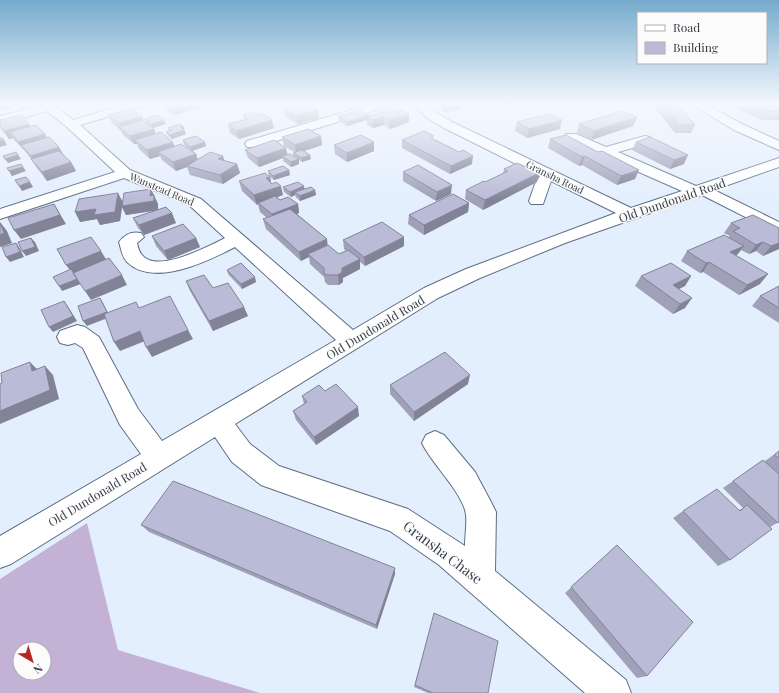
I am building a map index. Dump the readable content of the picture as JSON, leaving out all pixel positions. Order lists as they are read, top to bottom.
{
  "streets": {
    "street": [
      "Gransha Road",
      "Wanstead Road",
      "Old Dundonald Road",
      "Gransha Chase"
    ]
  },
  "crossings": [
    ["Gransha Road", "Old Dundonald Road"],
    ["Wanstead Road", "Old Dundonald Road"],
    ["Old Dundonald Road", "Gransha Chase"]
  ],
  "legend": ["Road", "Building"],
  "north": "bottom right"
}
